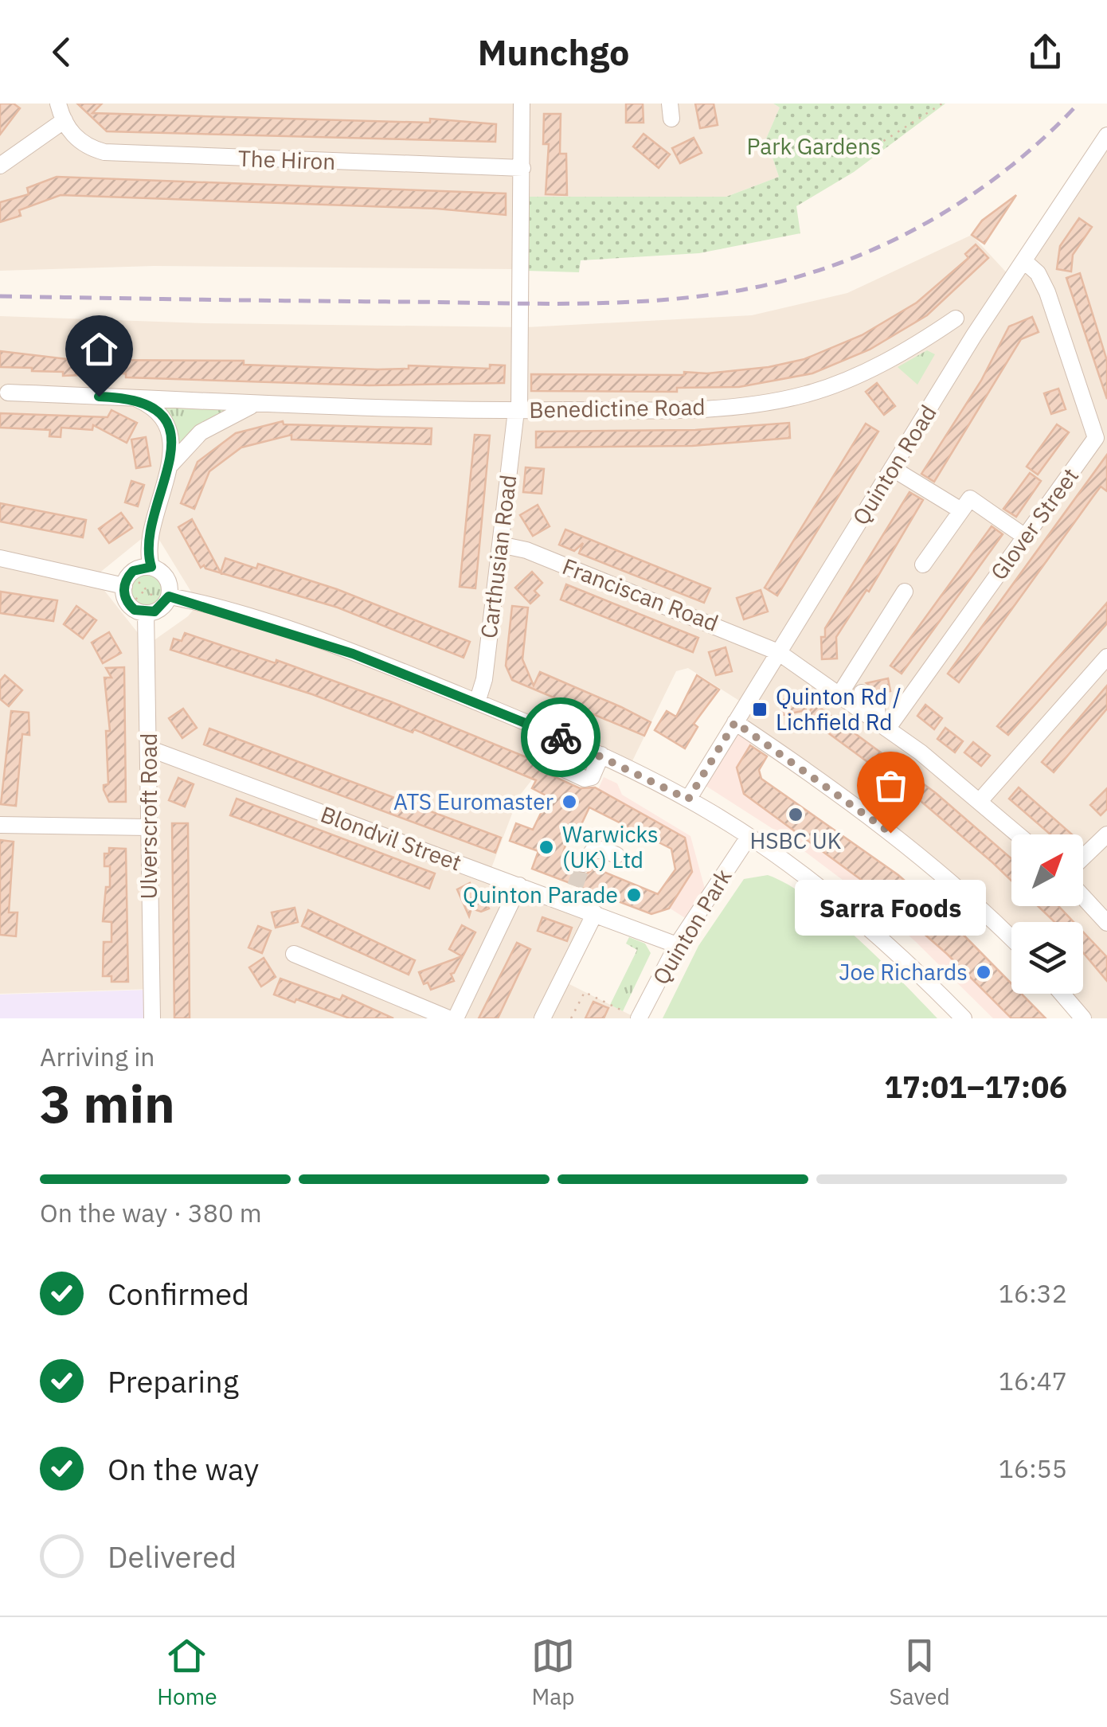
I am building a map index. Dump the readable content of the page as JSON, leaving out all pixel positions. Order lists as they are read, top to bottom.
{
  "streets": {
    "street": [
      "The Hiron",
      "Benedictine Road",
      "Quinton Road",
      "Glover Street",
      "Carthusian Road",
      "Franciscan Road",
      "Ulverscroft Road",
      "Blondvil Street",
      "Quinton Park"
    ]
  },
  "crossings": [
    ["Benedictine Road", "Carthusian Road"],
    ["Quinton Road", "Glover Street"],
    ["Quinton Road", "Franciscan Road"],
    ["Glover Street", "Franciscan Road"],
    ["Carthusian Road", "Franciscan Road"],
    ["Ulverscroft Road", "Blondvil Street"],
    ["Blondvil Street", "Quinton Park"]
  ],
  "parks": ["Park Gardens"],
  "places": {
    "transit": ["Quinton Rd / Lichfield Rd"],
    "other": [
      "ATS Euromaster",
      "HSBC UK",
      "Sarra Foods",
      "Warwicks (UK) Ltd",
      "Quinton Parade",
      "Joe Richards"
    ]
  },
  "north": "top right",
  "page": {
    "header": "Munchgo",
    "bubble": "Sarra Foods",
    "heading": ["3 min", "Arriving in", "17:01–17:06"],
    "bar": "On the way · 380 m",
    "list": [
      ["Confirmed", "16:32"],
      ["Preparing", "16:47"],
      ["On the way", "16:55"],
      "Delivered"
    ],
    "tabs": ["Home", "Map", "Saved"]
  }
}
